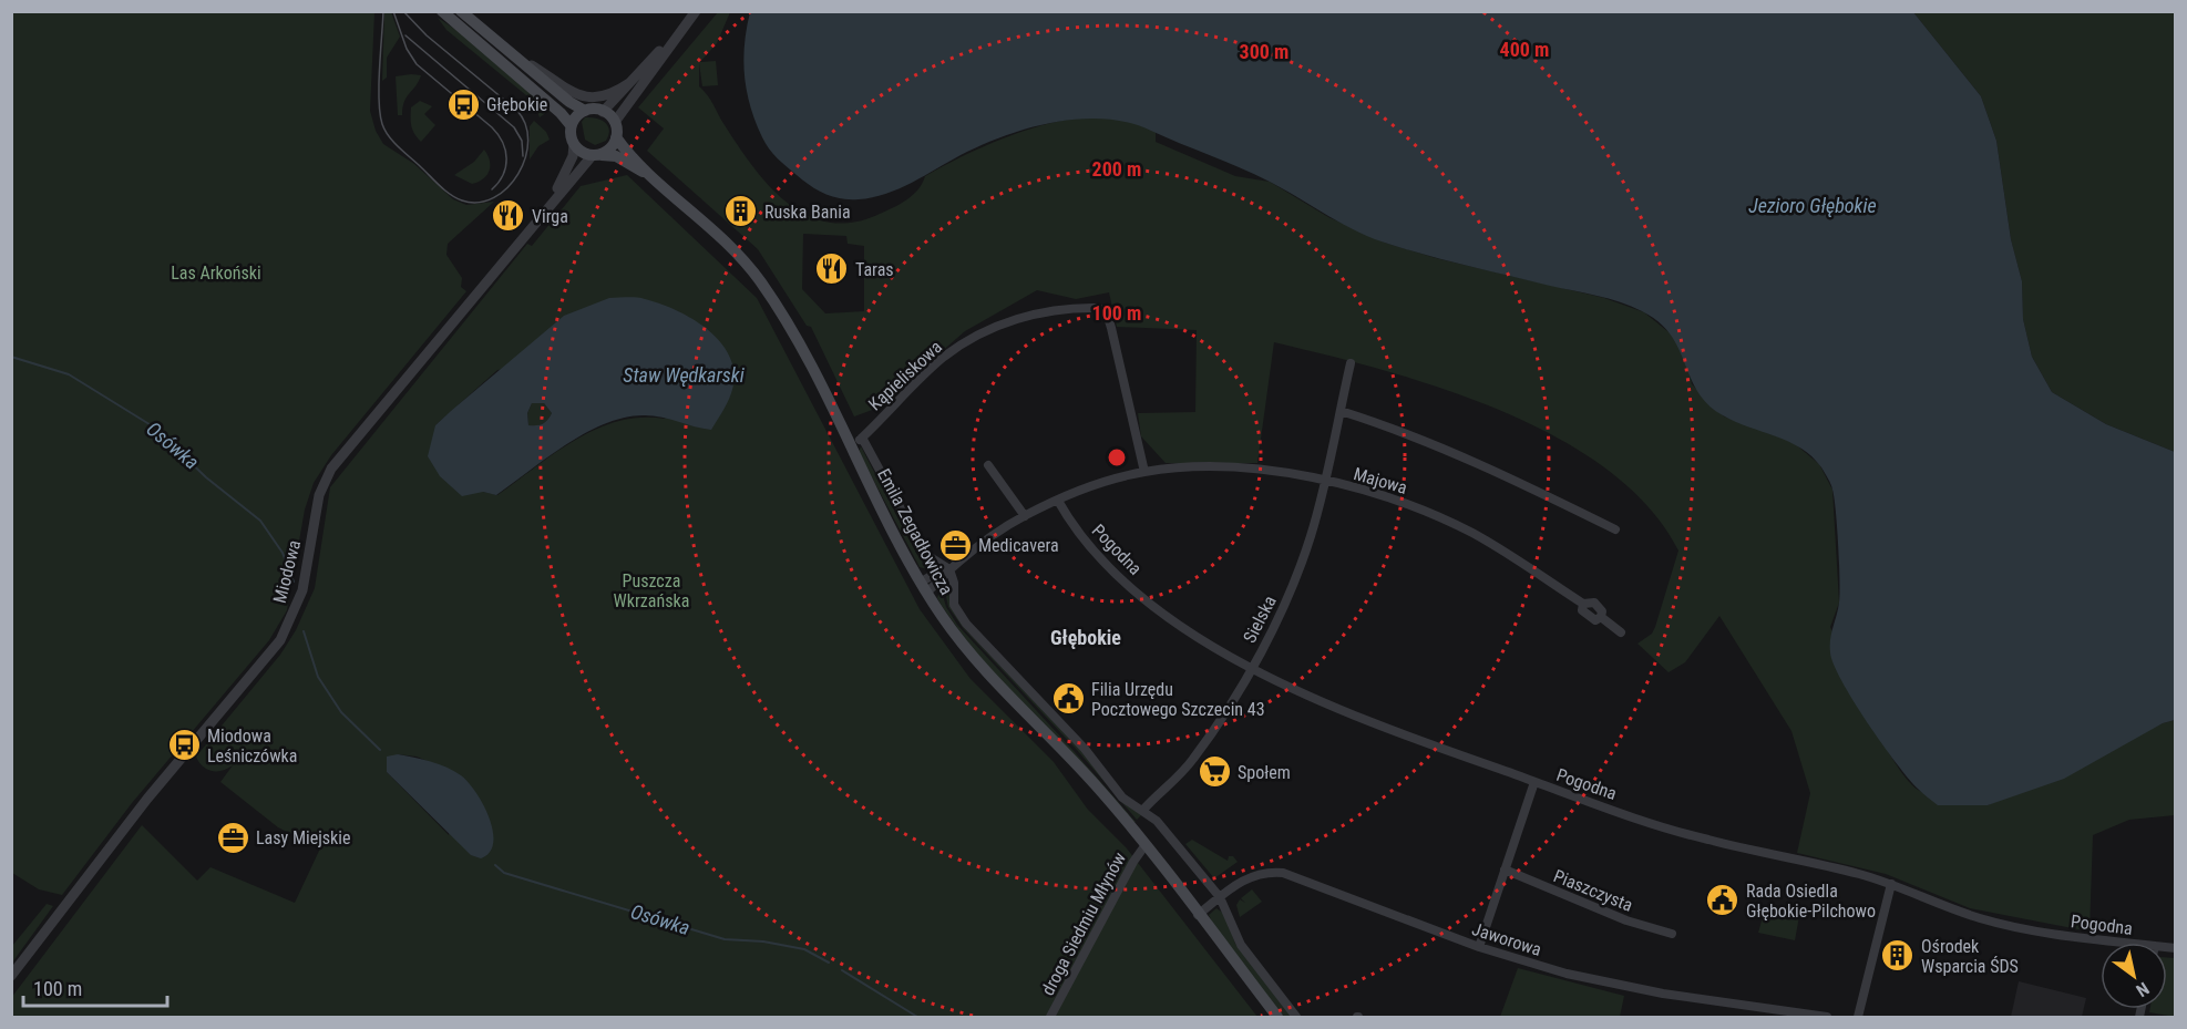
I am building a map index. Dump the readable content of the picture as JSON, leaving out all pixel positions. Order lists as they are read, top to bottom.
{
  "streets": {
    "main road": ["Emila Zegadłowicza"],
    "street": [
      "Kąpieliskowa",
      "Majowa",
      "Pogodna",
      "Miodowa",
      "Sielska",
      "Piaszczysta",
      "droga Siedmiu Młynów",
      "Jaworowa"
    ]
  },
  "crossings": [
    ["Kąpieliskowa", "Majowa"],
    ["Kąpieliskowa", "Emila Zegadłowicza"],
    ["Majowa", "Emila Zegadłowicza"],
    ["Majowa", "Pogodna"],
    ["Majowa", "Sielska"],
    ["Emila Zegadłowicza", "Miodowa"],
    ["Emila Zegadłowicza", "droga Siedmiu Młynów"],
    ["Emila Zegadłowicza", "Jaworowa"],
    ["Pogodna", "Sielska"]
  ],
  "districts": ["Głębokie"],
  "water": ["Jezioro Głębokie", "Staw Wędkarski", "Osówka"],
  "parks": ["Las Arkoński", "Puszcza Wkrzańska"],
  "places": {
    "bus stop": ["Głębokie", "Miodowa Leśniczówka"],
    "building": ["Ruska Bania", "Ośrodek Wsparcia ŚDS"],
    "restaurant": ["Virga", "Taras"],
    "office": ["Medicavera", "Lasy Miejskie"],
    "public building": ["Filia Urzędu Pocztowego Szczecin 43", "Rada Osiedla Głębokie-Pilchowo"],
    "supermarket": ["Społem"]
  },
  "scale_bar": "100 m",
  "north": "bottom right",
  "rings": [
    "400 m",
    "300 m",
    "200 m",
    "100 m"
  ]
}
